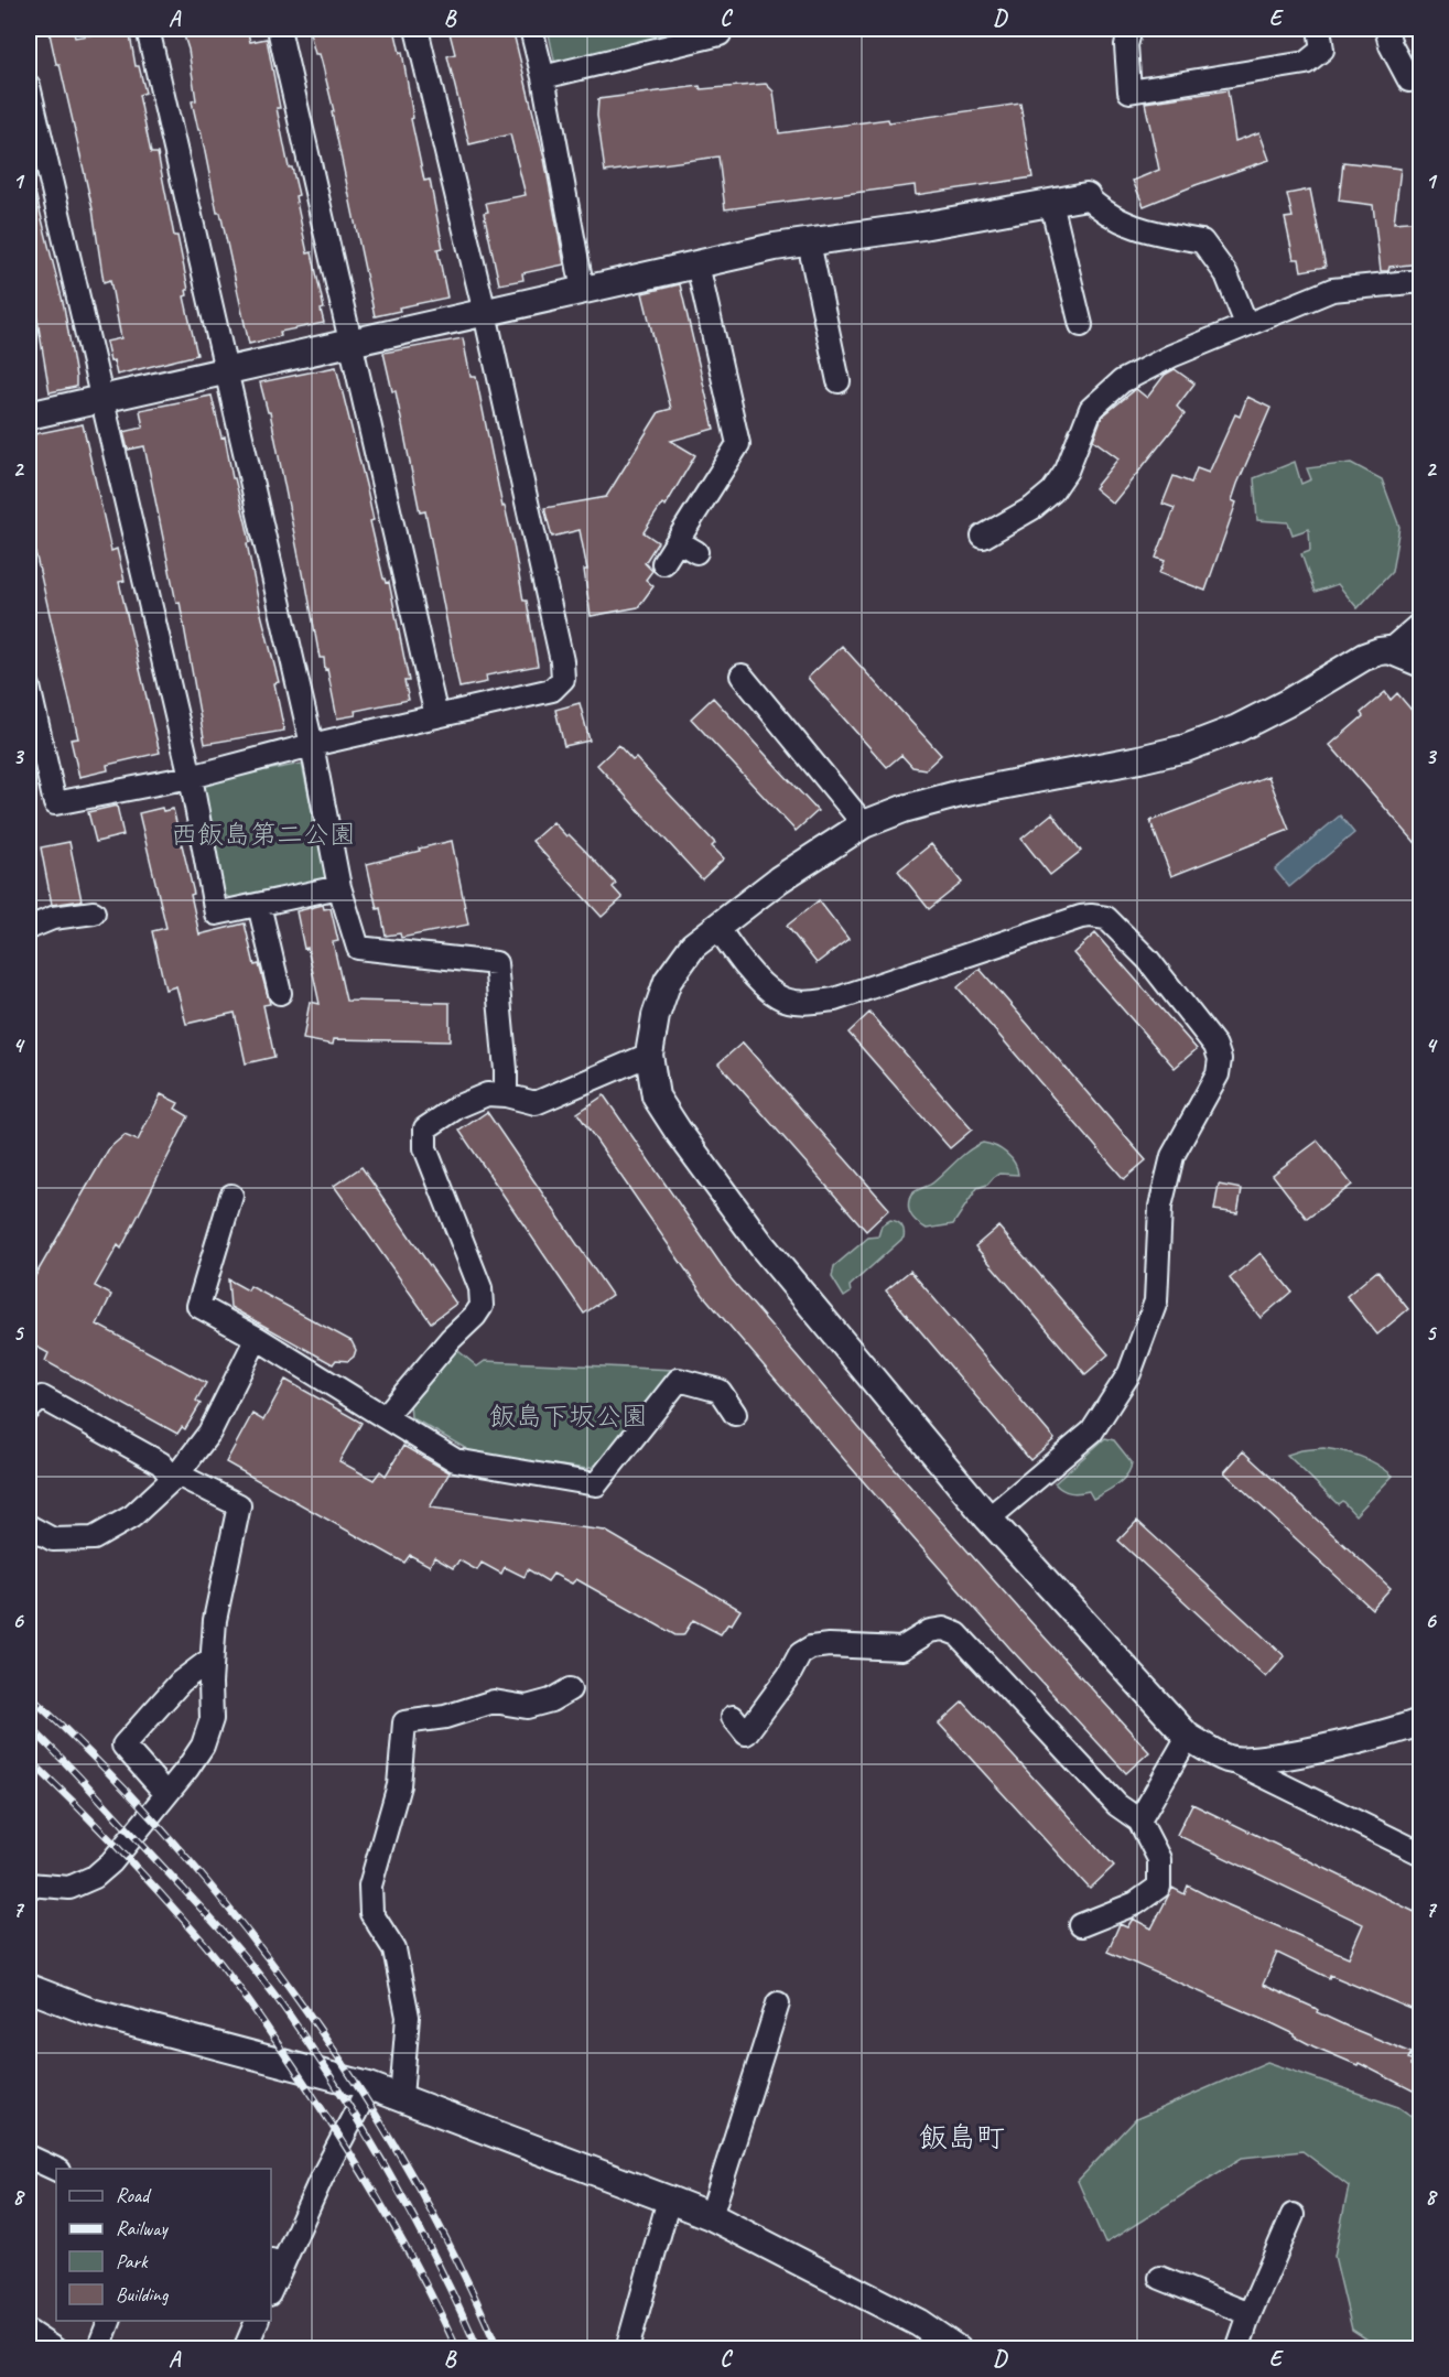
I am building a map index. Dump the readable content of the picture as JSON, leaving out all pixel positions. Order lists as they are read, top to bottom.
{
  "districts": ["飯島町"],
  "parks": ["西飯島第二公園", "飯島下坂公園"],
  "legend": [
    "Road",
    "Railway",
    "Park",
    "Building"
  ],
  "grid": {
    "columns": [
      "A",
      "B",
      "C",
      "D",
      "E"
    ],
    "rows": [
      "1",
      "2",
      "3",
      "4",
      "5",
      "6",
      "7",
      "8"
    ]
  }
}
